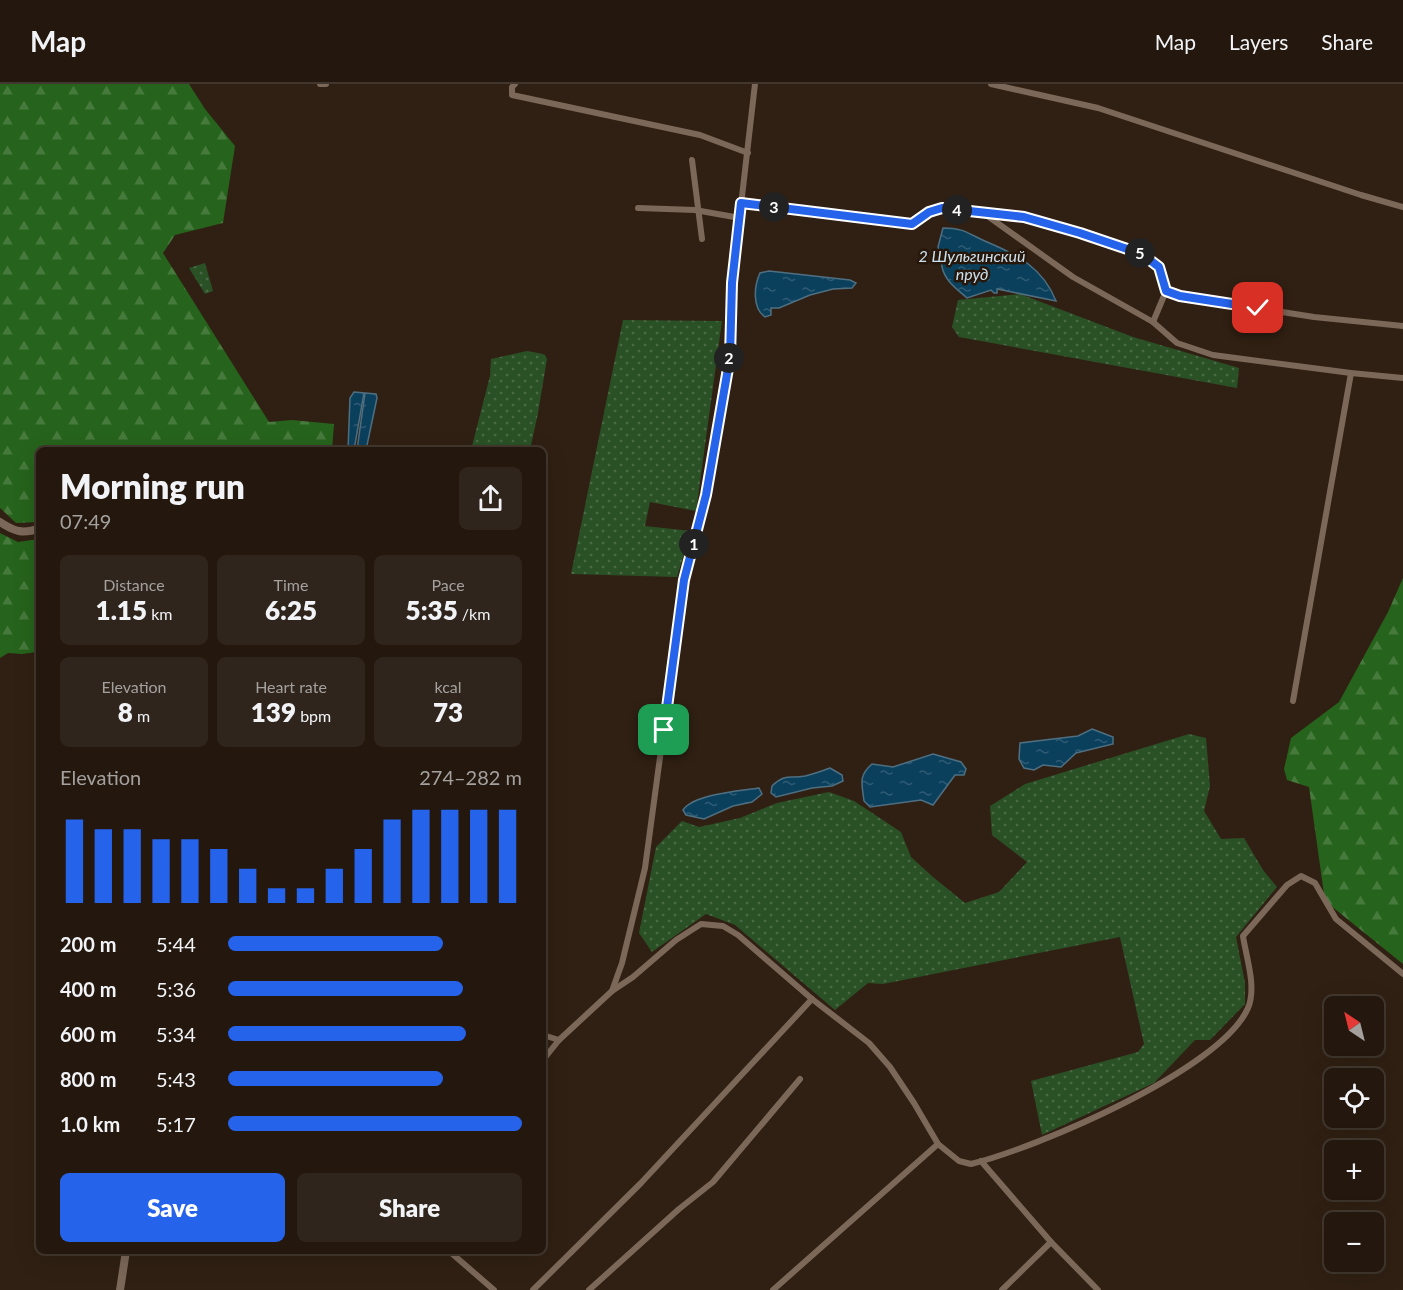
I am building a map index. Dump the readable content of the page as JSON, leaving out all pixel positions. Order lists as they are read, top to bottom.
{
  "water": ["2 Шульгинский пруд"],
  "north": "top left",
  "page": {
    "header": "Map",
    "nav": ["Map", "Layers", "Share"],
    "pins": [
      "3",
      "4",
      "5",
      "2",
      "1"
    ],
    "heading": ["Morning run", "07:49"],
    "stats": [
      ["Distance", "1.15 km"],
      ["Time", "6:25"],
      ["Pace", "5:35 /km"],
      ["Elevation", "8 m"],
      ["Heart rate", "139 bpm"],
      ["kcal", "73"]
    ],
    "chart": ["Elevation", "274–282 m"],
    "list": [
      {
        "name": "200 m",
        "note": "5:44"
      },
      {
        "name": "400 m",
        "note": "5:36"
      },
      {
        "name": "600 m",
        "note": "5:34"
      },
      {
        "name": "800 m",
        "note": "5:43"
      },
      {
        "name": "1.0 km",
        "note": "5:17"
      }
    ],
    "map_buttons": ["+", "−"],
    "buttons": ["Save", "Share"]
  }
}
